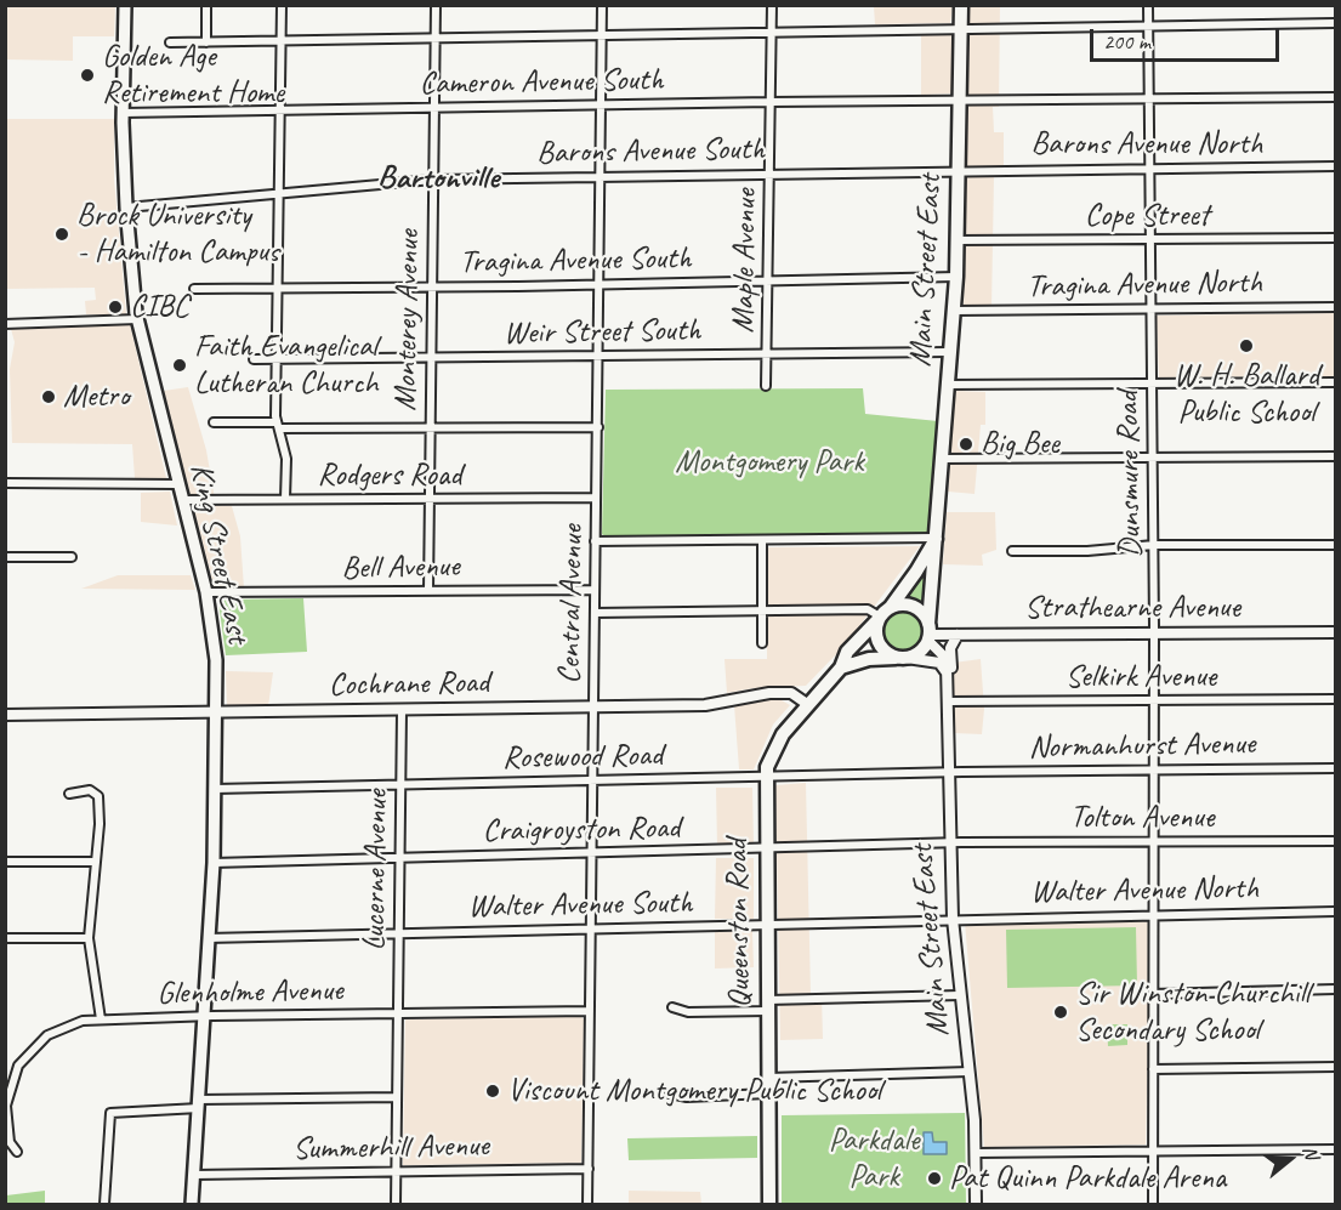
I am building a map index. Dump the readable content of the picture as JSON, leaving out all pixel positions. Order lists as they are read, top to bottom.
{
  "streets": {
    "main road": ["Main Street East", "King Street East", "Queenston Road"],
    "street": [
      "Cameron Avenue South",
      "Barons Avenue North",
      "Barons Avenue South",
      "Cope Street",
      "Tragina Avenue South",
      "Maple Avenue",
      "Tragina Avenue North",
      "Monterey Avenue",
      "Weir Street South",
      "Dunsmure Road",
      "Rodgers Road",
      "Bell Avenue",
      "Central Avenue",
      "Strathearne Avenue",
      "Selkirk Avenue",
      "Cochrane Road",
      "Normanhurst Avenue",
      "Rosewood Road",
      "Tolton Avenue",
      "Craigroyston Road",
      "Lucerne Avenue",
      "Walter Avenue North",
      "Walter Avenue South",
      "Glenholme Avenue",
      "Summerhill Avenue"
    ]
  },
  "crossings": [
    ["Cameron Avenue South", "Maple Avenue"],
    ["Cameron Avenue South", "Main Street East"],
    ["Cameron Avenue South", "Monterey Avenue"],
    ["Cameron Avenue South", "Dunsmure Road"],
    ["Cameron Avenue South", "King Street East"],
    ["Cameron Avenue South", "Central Avenue"],
    ["Barons Avenue North", "Barons Avenue South"],
    ["Barons Avenue North", "Main Street East"],
    ["Barons Avenue North", "Dunsmure Road"],
    ["Barons Avenue South", "Maple Avenue"],
    ["Barons Avenue South", "Main Street East"],
    ["Barons Avenue South", "Monterey Avenue"],
    ["Barons Avenue South", "King Street East"],
    ["Barons Avenue South", "Central Avenue"],
    ["Cope Street", "Main Street East"],
    ["Cope Street", "Dunsmure Road"],
    ["Tragina Avenue South", "Maple Avenue"],
    ["Tragina Avenue South", "Main Street East"],
    ["Tragina Avenue South", "Monterey Avenue"],
    ["Tragina Avenue South", "Central Avenue"],
    ["Maple Avenue", "Weir Street South"],
    ["Main Street East", "Tragina Avenue North"],
    ["Main Street East", "Weir Street South"],
    ["Main Street East", "Strathearne Avenue"],
    ["Main Street East", "Selkirk Avenue"],
    ["Main Street East", "Normanhurst Avenue"],
    ["Main Street East", "Rosewood Road"],
    ["Main Street East", "Tolton Avenue"],
    ["Main Street East", "Craigroyston Road"],
    ["Main Street East", "Walter Avenue North"],
    ["Main Street East", "Walter Avenue South"],
    ["Main Street East", "Queenston Road"],
    ["Tragina Avenue North", "Dunsmure Road"],
    ["Monterey Avenue", "Weir Street South"],
    ["Monterey Avenue", "Rodgers Road"],
    ["Monterey Avenue", "Bell Avenue"],
    ["Weir Street South", "Central Avenue"],
    ["Dunsmure Road", "Strathearne Avenue"],
    ["Dunsmure Road", "Selkirk Avenue"],
    ["Dunsmure Road", "Normanhurst Avenue"],
    ["Dunsmure Road", "Tolton Avenue"],
    ["Dunsmure Road", "Walter Avenue North"],
    ["Rodgers Road", "King Street East"],
    ["Rodgers Road", "Central Avenue"],
    ["King Street East", "Bell Avenue"],
    ["King Street East", "Cochrane Road"],
    ["King Street East", "Rosewood Road"],
    ["King Street East", "Craigroyston Road"],
    ["King Street East", "Walter Avenue South"],
    ["King Street East", "Glenholme Avenue"],
    ["King Street East", "Summerhill Avenue"],
    ["Bell Avenue", "Central Avenue"],
    ["Central Avenue", "Cochrane Road"],
    ["Central Avenue", "Rosewood Road"],
    ["Central Avenue", "Craigroyston Road"],
    ["Central Avenue", "Walter Avenue South"],
    ["Central Avenue", "Glenholme Avenue"],
    ["Central Avenue", "Summerhill Avenue"],
    ["Strathearne Avenue", "Queenston Road"],
    ["Cochrane Road", "Lucerne Avenue"],
    ["Cochrane Road", "Queenston Road"],
    ["Normanhurst Avenue", "Rosewood Road"],
    ["Rosewood Road", "Lucerne Avenue"],
    ["Rosewood Road", "Queenston Road"],
    ["Tolton Avenue", "Craigroyston Road"],
    ["Craigroyston Road", "Lucerne Avenue"],
    ["Craigroyston Road", "Queenston Road"],
    ["Lucerne Avenue", "Walter Avenue South"],
    ["Lucerne Avenue", "Glenholme Avenue"],
    ["Lucerne Avenue", "Summerhill Avenue"],
    ["Walter Avenue North", "Walter Avenue South"],
    ["Walter Avenue South", "Queenston Road"]
  ],
  "districts": ["Bartonville"],
  "parks": ["Montgomery Park", "Parkdale Park"],
  "places": [
    "Golden Age Retirement Home",
    "Brock University - Hamilton Campus",
    "CIBC",
    "W. H. Ballard Public School",
    "Faith Evangelical Lutheran Church",
    "Metro",
    "Big Bee",
    "Sir Winston Churchill Secondary School",
    "Viscount Montgomery Public School",
    "Pat Quinn Parkdale Arena"
  ],
  "scale_bar": "200 m",
  "north": "right"
}
